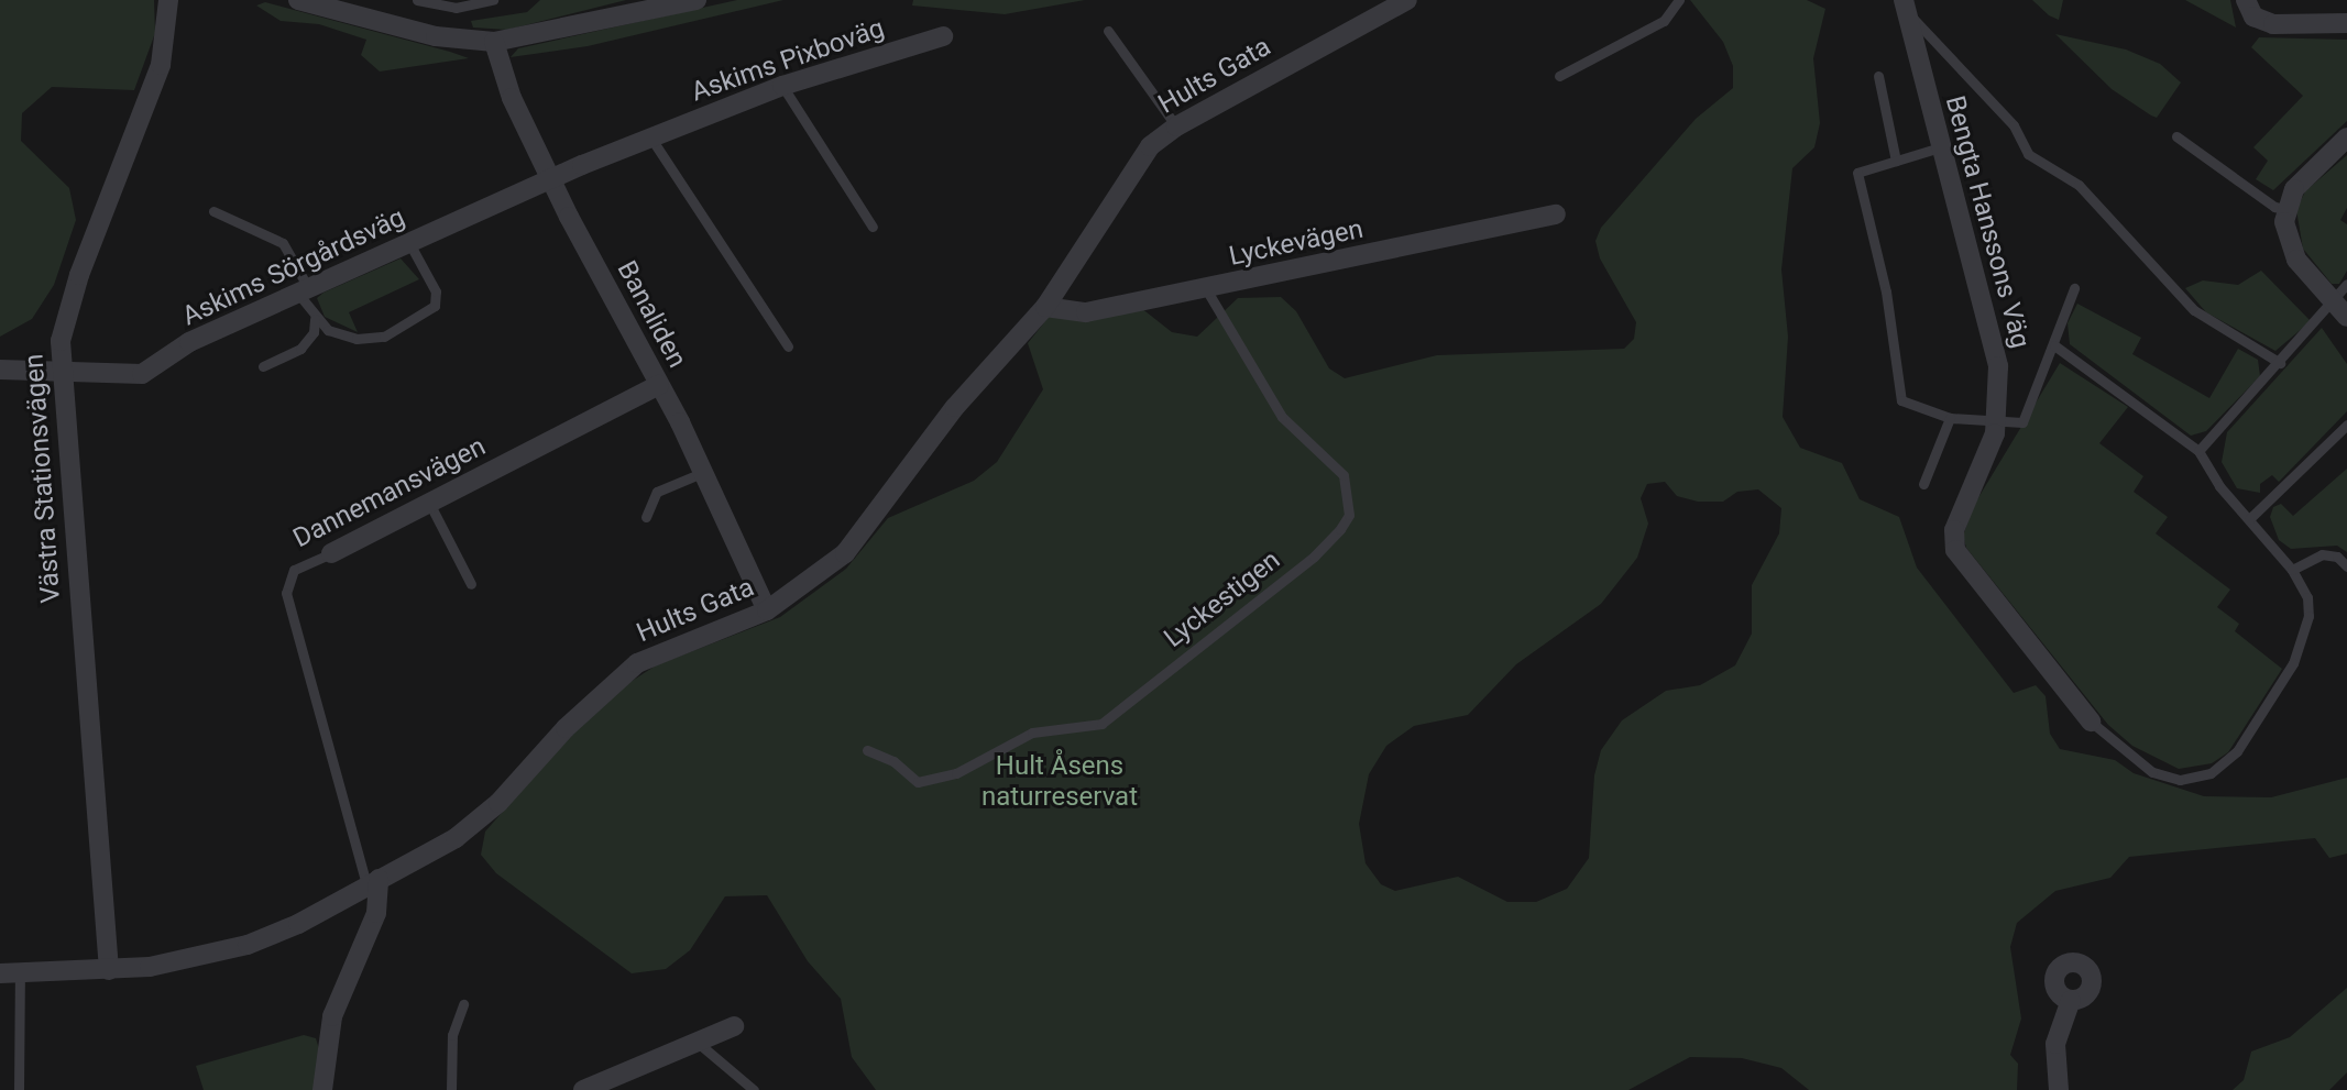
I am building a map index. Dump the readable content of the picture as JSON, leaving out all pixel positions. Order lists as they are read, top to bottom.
{
  "streets": {
    "street": [
      "Askims Pixboväg",
      "Hults Gata",
      "Bengta Hanssons Väg",
      "Lyckevägen",
      "Askims Sörgårdsväg",
      "Banaliden",
      "Västra Stationsvägen",
      "Dannemansvägen"
    ],
    "lane": ["Lyckestigen"]
  },
  "crossings": [
    ["Askims Pixboväg", "Askims Sörgårdsväg"],
    ["Askims Pixboväg", "Banaliden"],
    ["Hults Gata", "Lyckevägen"],
    ["Hults Gata", "Banaliden"],
    ["Hults Gata", "Västra Stationsvägen"],
    ["Hults Gata", "Dannemansvägen"],
    ["Lyckevägen", "Lyckestigen"],
    ["Askims Sörgårdsväg", "Banaliden"],
    ["Askims Sörgårdsväg", "Västra Stationsvägen"],
    ["Banaliden", "Dannemansvägen"]
  ],
  "parks": ["Hult Åsens naturreservat"]
}
